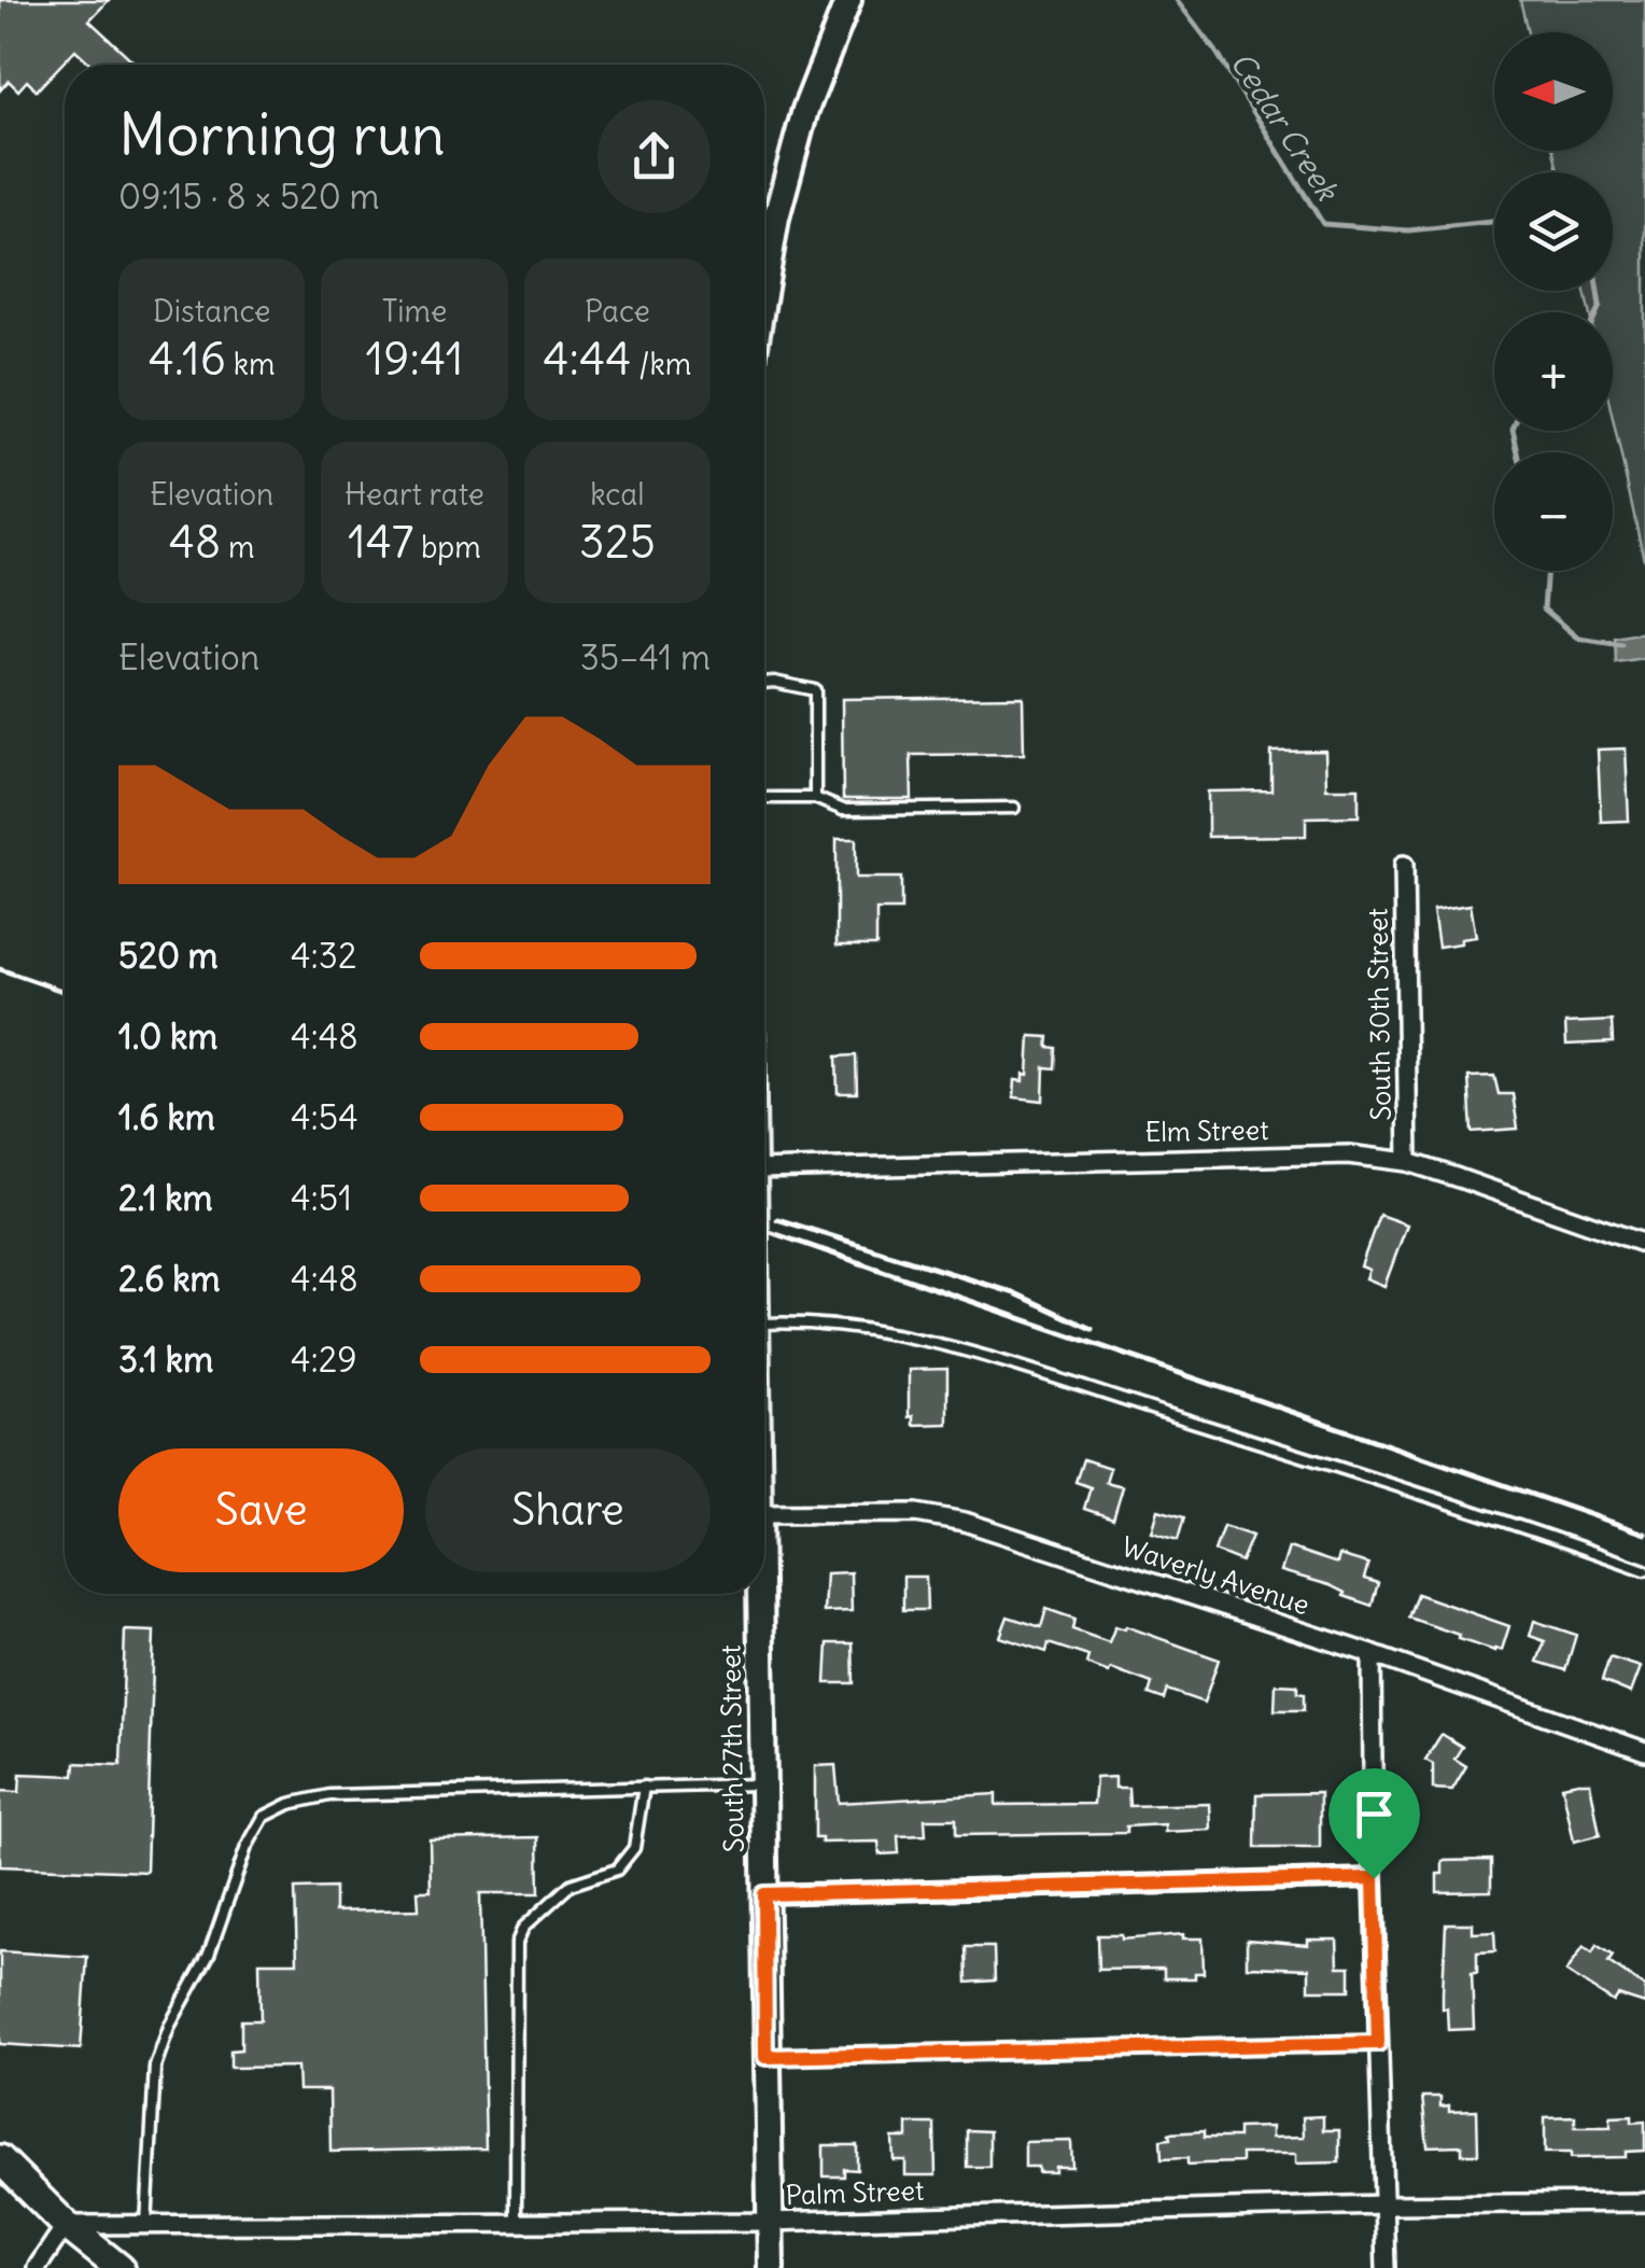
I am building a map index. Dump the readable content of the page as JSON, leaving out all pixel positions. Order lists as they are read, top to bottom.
{
  "streets": {
    "main road": ["South 27th Street"],
    "street": [
      "South 30th Street",
      "Elm Street",
      "Waverly Avenue",
      "Palm Street"
    ]
  },
  "crossings": [
    ["South 30th Street", "Elm Street"],
    ["South 27th Street", "Palm Street"]
  ],
  "water": ["Cedar Creek"],
  "north": "left",
  "page": {
    "map_buttons": ["+", "−"],
    "heading": ["Morning run", "09:15 · 8 × 520 m"],
    "stats": [
      ["Distance", "4.16 km"],
      ["Time", "19:41"],
      ["Pace", "4:44 /km"],
      ["Elevation", "48 m"],
      ["Heart rate", "147 bpm"],
      ["kcal", "325"]
    ],
    "chart": ["Elevation", "35–41 m"],
    "list": [
      {
        "name": "520 m",
        "note": "4:32"
      },
      {
        "name": "1.0 km",
        "note": "4:48"
      },
      {
        "name": "1.6 km",
        "note": "4:54"
      },
      {
        "name": "2.1 km",
        "note": "4:51"
      },
      {
        "name": "2.6 km",
        "note": "4:48"
      },
      {
        "name": "3.1 km",
        "note": "4:29"
      }
    ],
    "buttons": ["Save", "Share"]
  }
}
